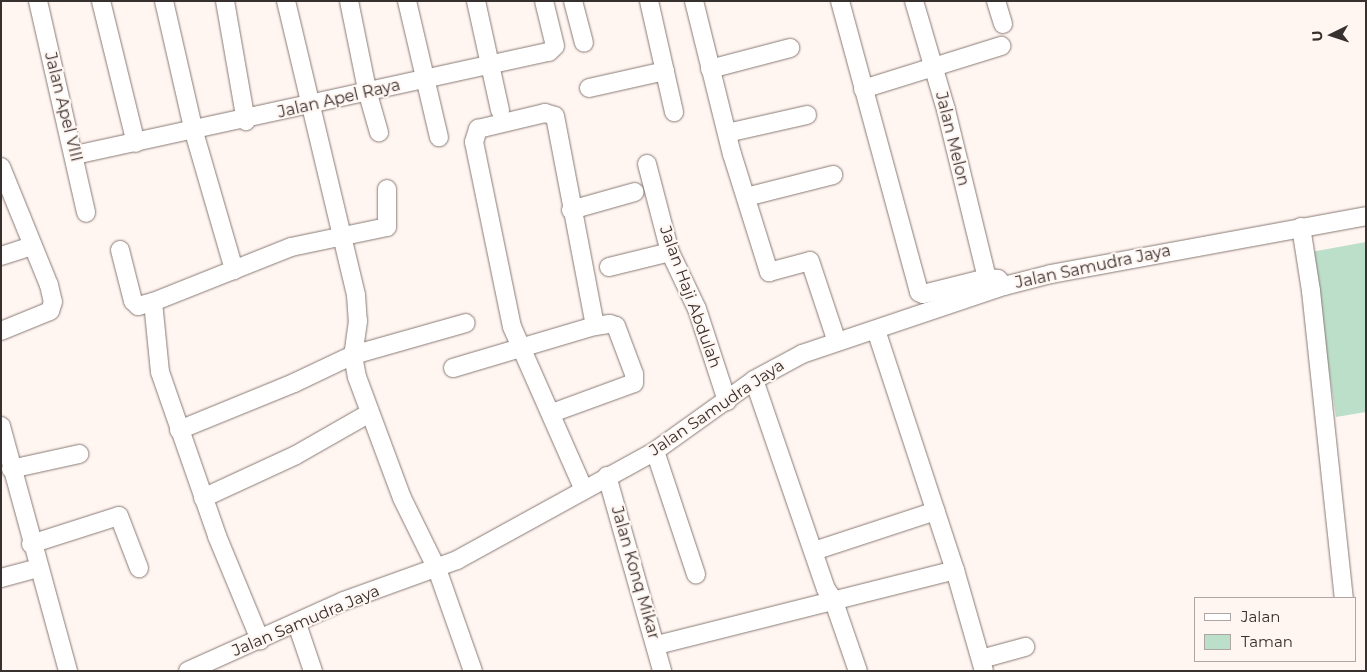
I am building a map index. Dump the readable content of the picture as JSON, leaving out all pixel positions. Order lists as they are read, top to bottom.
{
  "streets": {
    "street": [
      "Jalan Apel Raya",
      "Jalan Apel VIII",
      "Jalan Melon",
      "Jalan Samudra Jaya",
      "Jalan Haji Abdulah",
      "Jalan Konq Mikar"
    ]
  },
  "crossings": [
    ["Jalan Apel Raya", "Jalan Apel VIII"],
    ["Jalan Samudra Jaya", "Jalan Haji Abdulah"],
    ["Jalan Samudra Jaya", "Jalan Konq Mikar"]
  ],
  "legend": ["Jalan", "Taman"],
  "north": "left"
}
